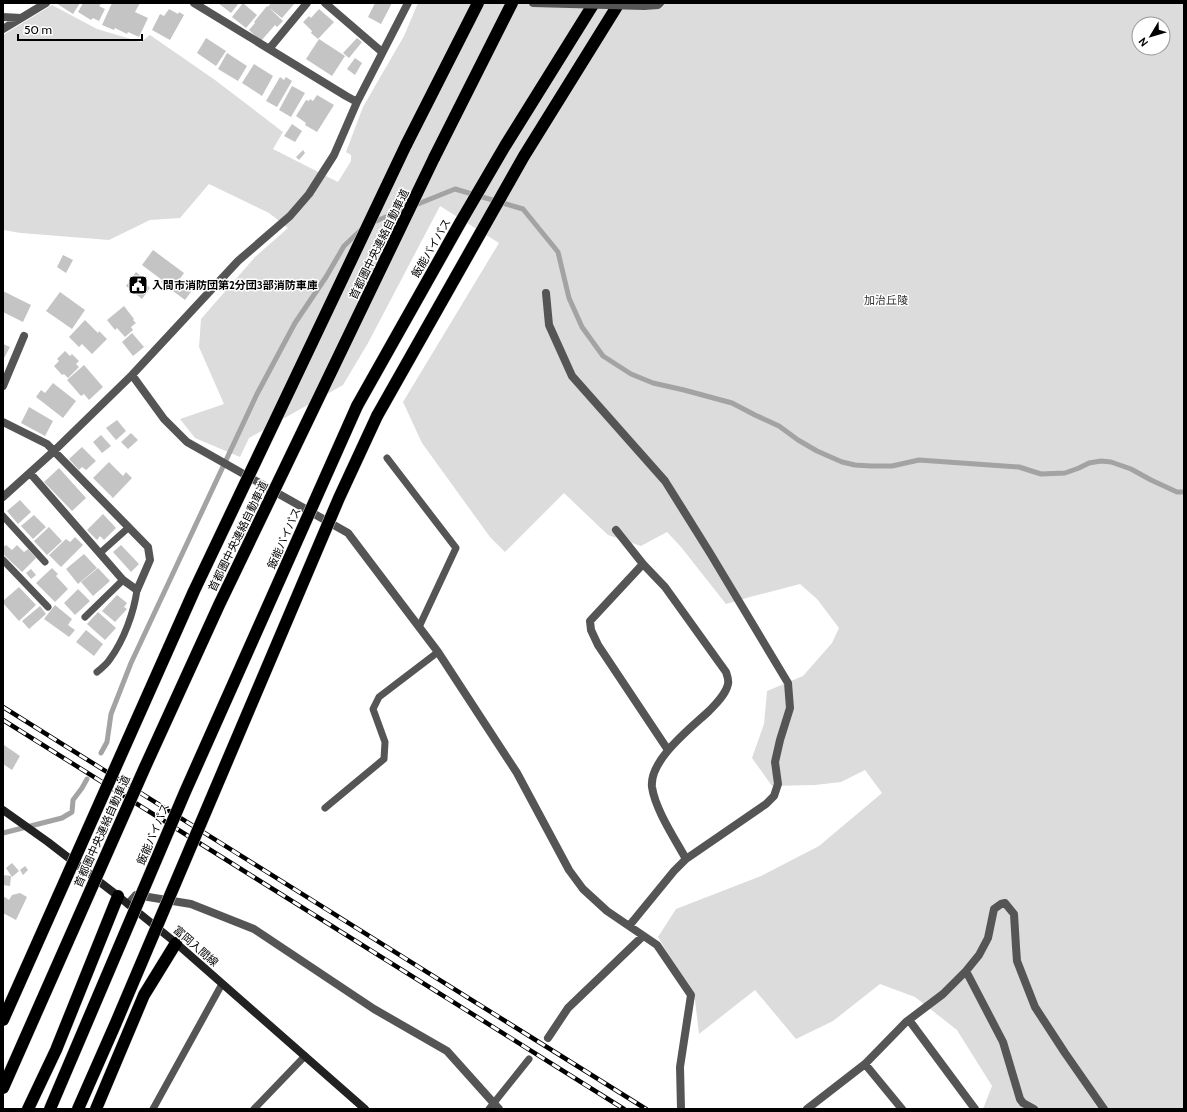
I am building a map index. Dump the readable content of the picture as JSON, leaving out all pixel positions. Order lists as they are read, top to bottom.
{
  "streets": {
    "highway": ["首都圏中央連絡自動車道", "飯能バイパス"],
    "main road": ["富岡入間線"]
  },
  "parks": ["加治丘陵"],
  "places": {
    "public building": ["入間市消防団第2分団3部消防車庫"]
  },
  "scale_bar": "50 m",
  "north": "bottom left"
}
